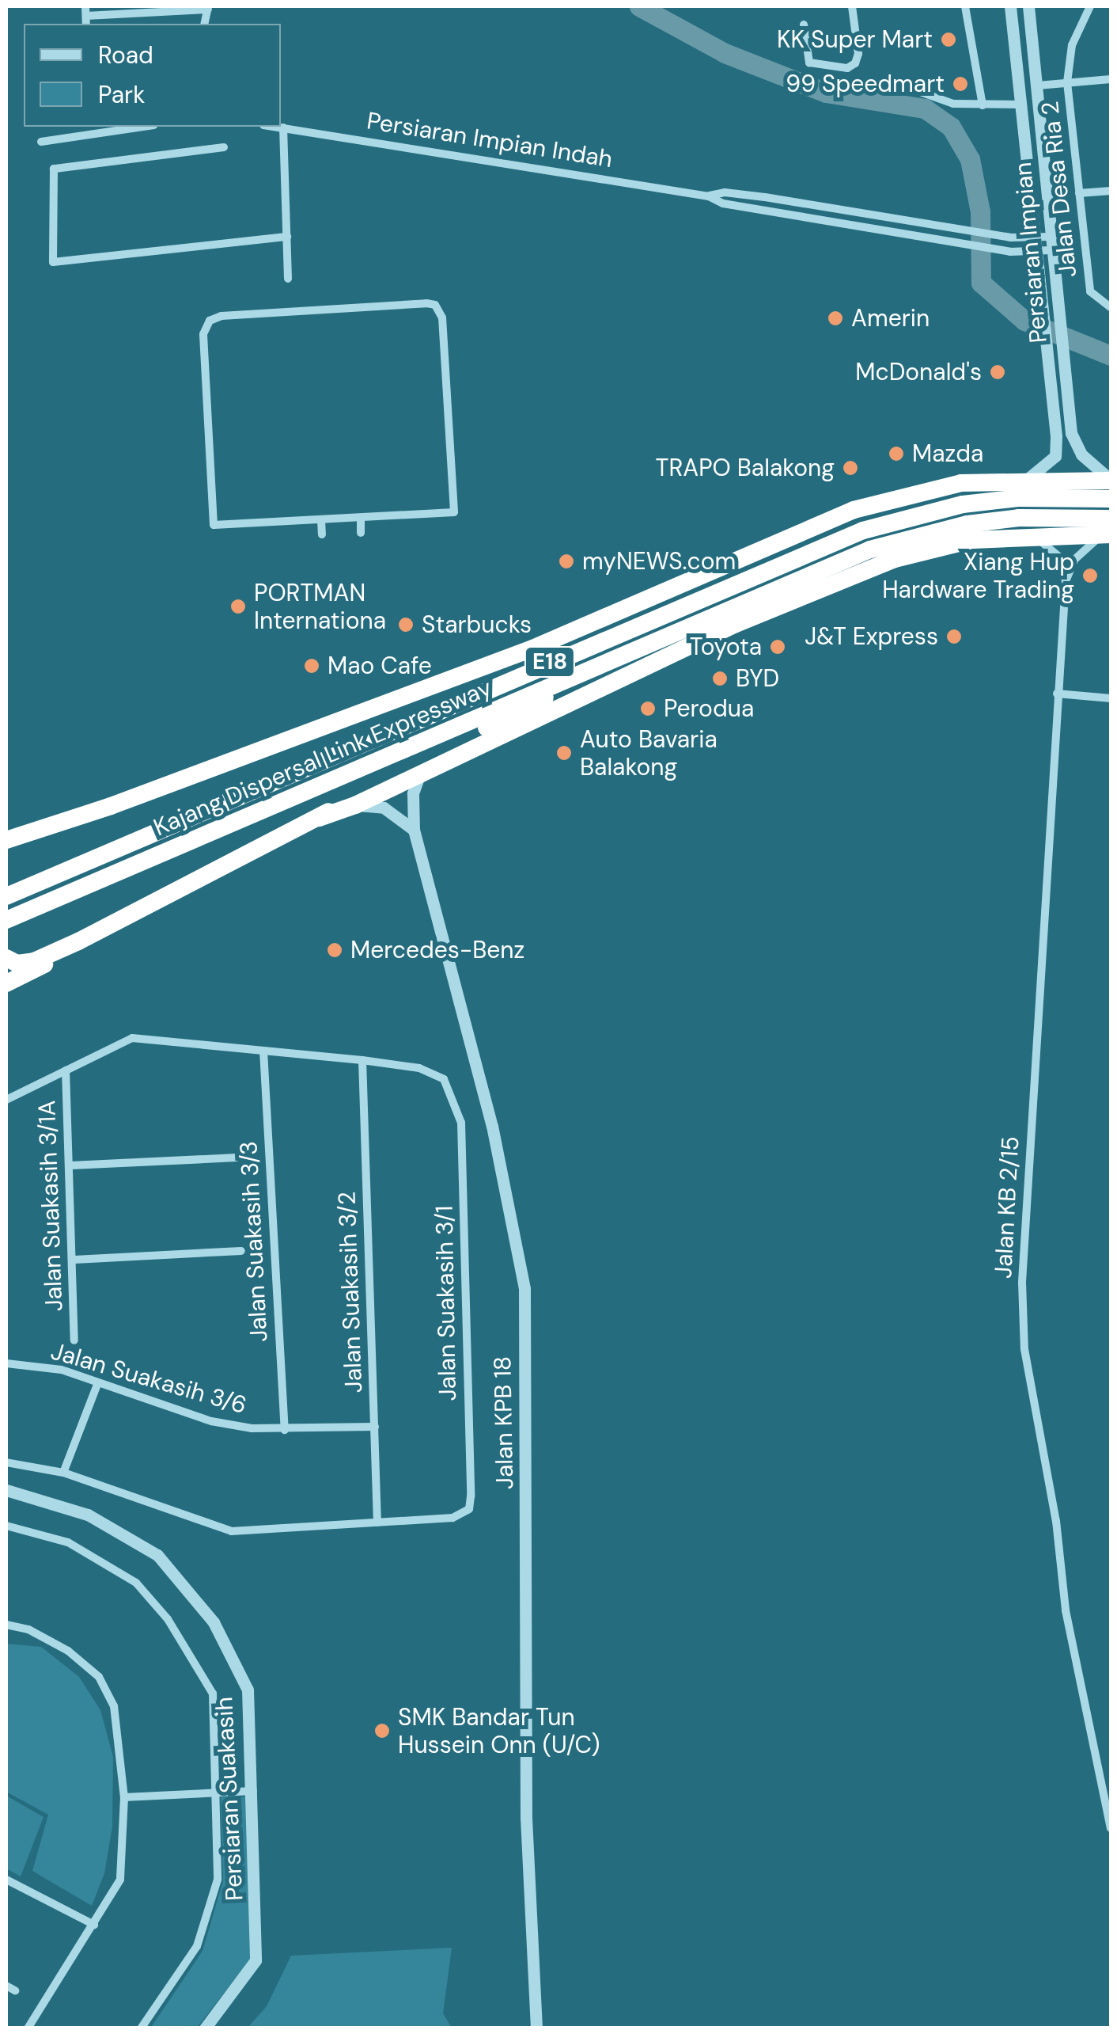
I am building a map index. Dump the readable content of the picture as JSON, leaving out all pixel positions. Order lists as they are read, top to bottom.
{
  "streets": {
    "highway": ["E18", "Kajang Dispersal Link Expressway"],
    "street": [
      "Persiaran Impian Indah",
      "Jalan Desa Ria 2",
      "Persiaran Impian",
      "Jalan Suakasih 3/1A",
      "Jalan KB 2/15",
      "Jalan Suakasih 3/3",
      "Jalan Suakasih 3/2",
      "Jalan Suakasih 3/1",
      "Jalan Suakasih 3/6",
      "Jalan KPB 18",
      "Persiaran Suakasih"
    ]
  },
  "crossings": [
    ["Persiaran Impian Indah", "Persiaran Impian"],
    ["Kajang Dispersal Link Expressway", "Jalan KB 2/15"],
    ["Jalan Suakasih 3/1A", "Jalan Suakasih 3/1"],
    ["Jalan Suakasih 3/3", "Jalan Suakasih 3/1"],
    ["Jalan Suakasih 3/3", "Jalan Suakasih 3/6"],
    ["Jalan Suakasih 3/2", "Jalan Suakasih 3/1"],
    ["Jalan Suakasih 3/2", "Jalan Suakasih 3/6"]
  ],
  "places": [
    "KK Super Mart",
    "99 Speedmart",
    "Amerin",
    "McDonald's",
    "Mazda",
    "TRAPO Balakong",
    "myNEWS.com",
    "Xiang Hup Hardware Trading",
    "PORTMAN Internationa",
    "Starbucks",
    "J&T Express",
    "Toyota",
    "Mao Cafe",
    "BYD",
    "Perodua",
    "Auto Bavaria Balakong",
    "Mercedes-Benz",
    "SMK Bandar Tun Hussein Onn (U/C)"
  ],
  "legend": ["Road", "Park"]
}
